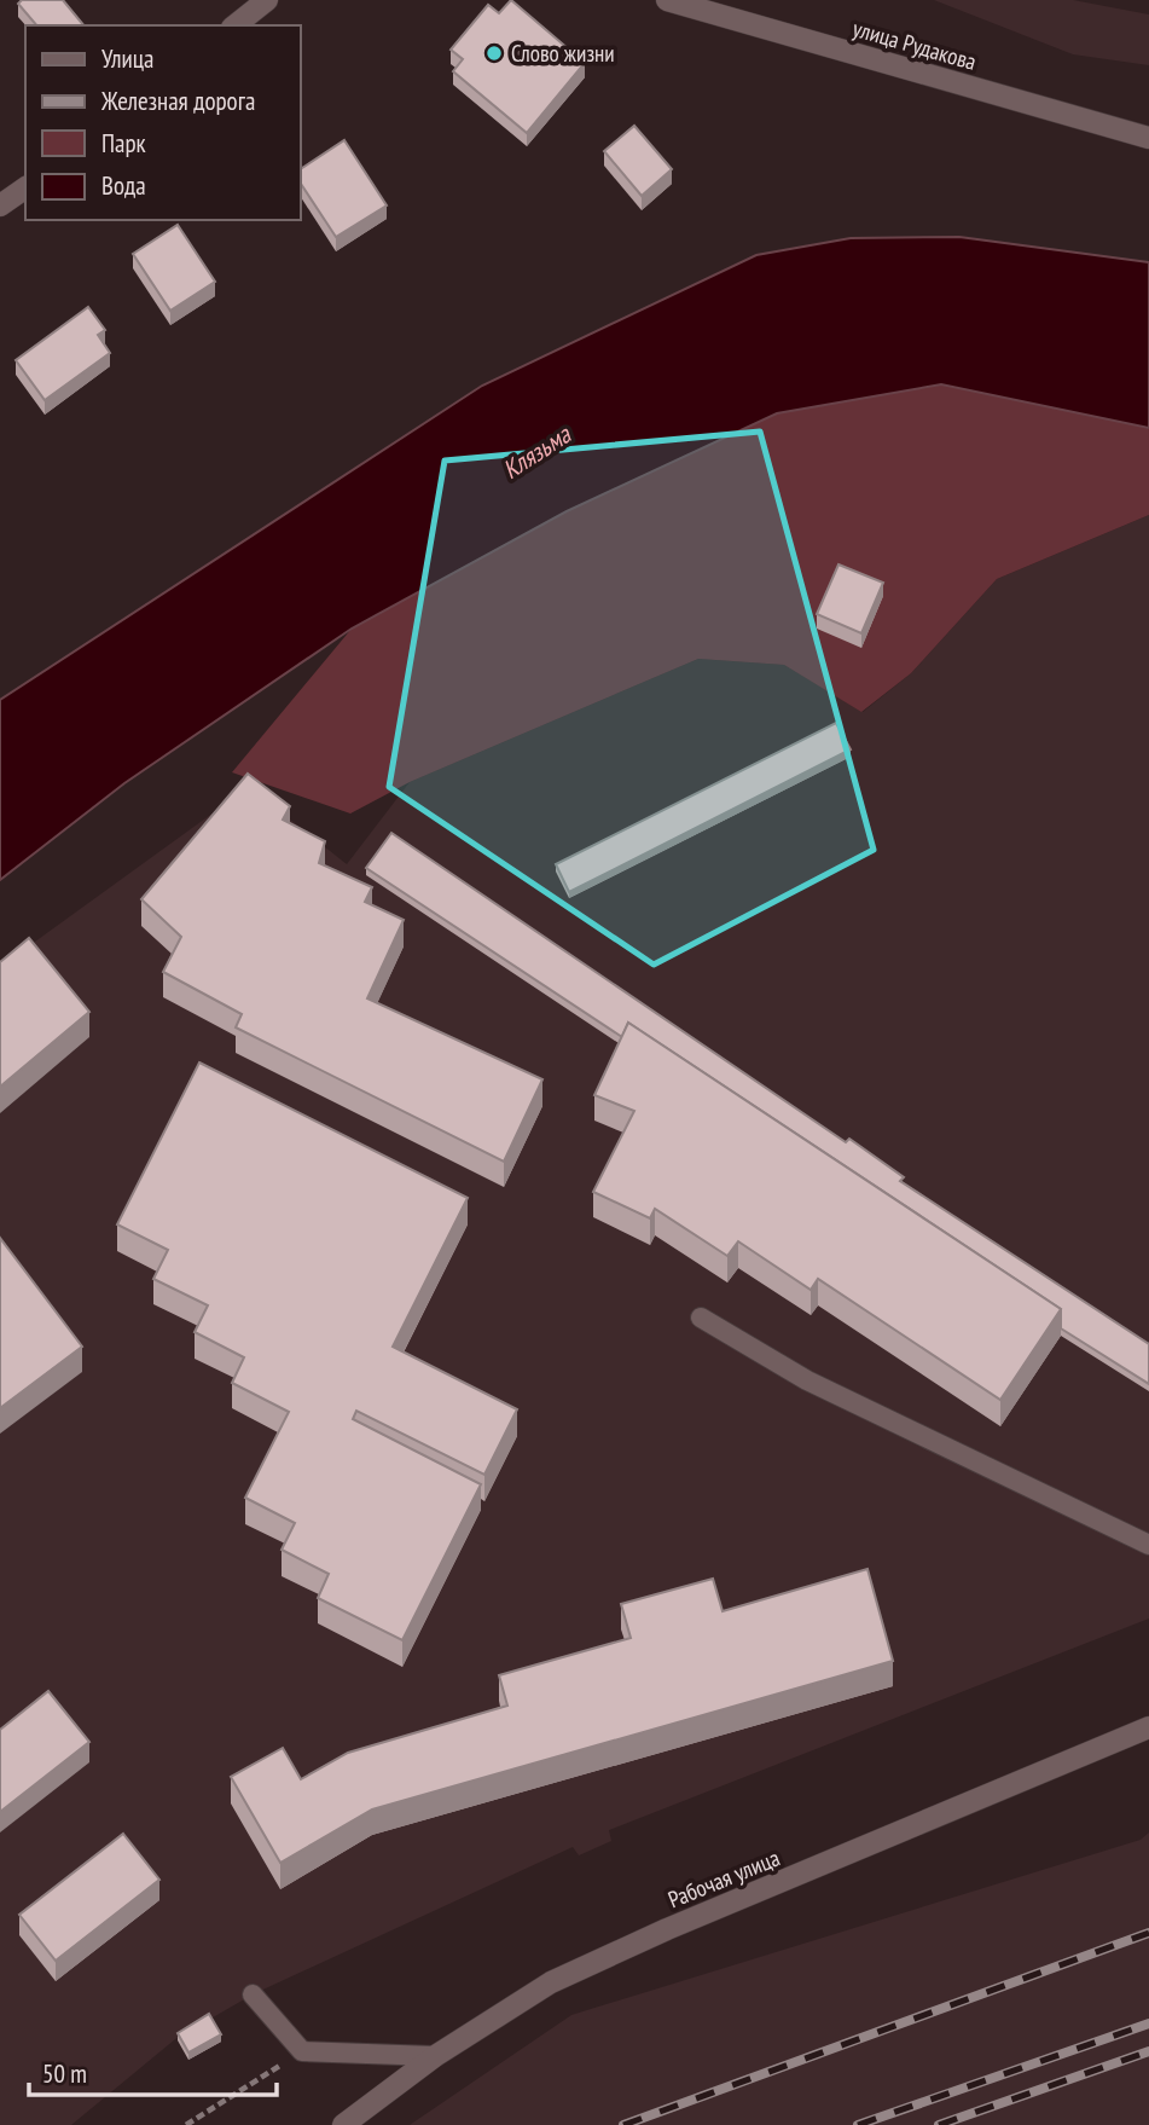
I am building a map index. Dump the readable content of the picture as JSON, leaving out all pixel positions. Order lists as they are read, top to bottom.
{
  "streets": {
    "street": ["улица Рудакова", "Рабочая улица"]
  },
  "water": ["Клязьма"],
  "places": ["Слово жизни"],
  "legend": [
    "Улица",
    "Железная дорога",
    "Парк",
    "Вода"
  ],
  "scale_bar": "50 m"
}
